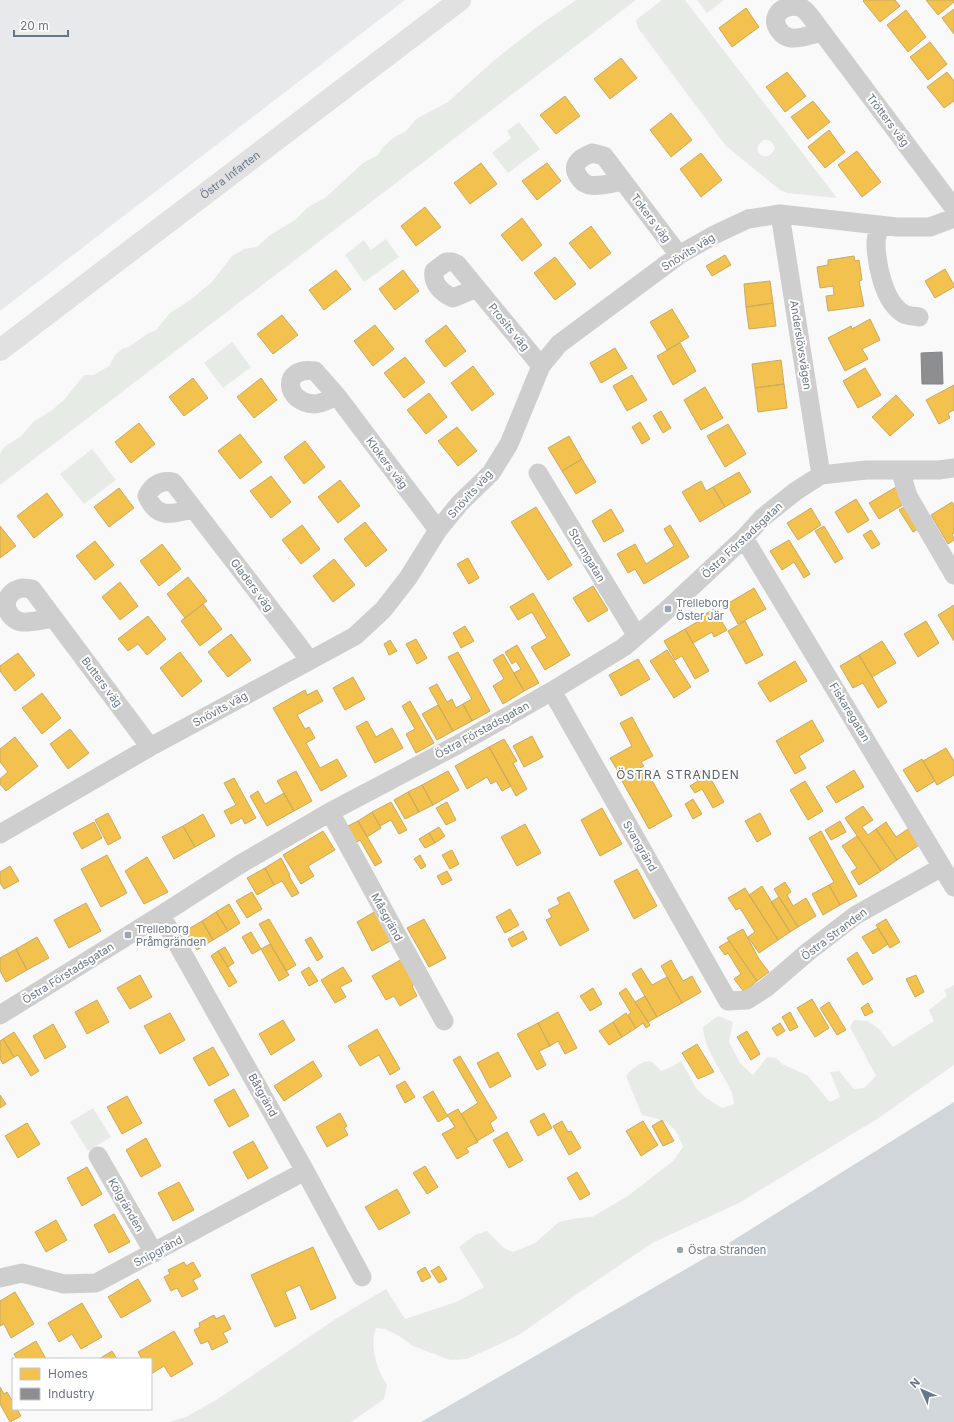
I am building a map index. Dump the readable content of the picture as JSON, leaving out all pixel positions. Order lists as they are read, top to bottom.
{
  "streets": {
    "main road": ["Östra Infarten"],
    "street": [
      "Trötters väg",
      "Tokers väg",
      "Snövits väg",
      "Prosits väg",
      "Anderslövsvägen",
      "Klokers väg",
      "Östra Förstadsgatan",
      "Stormgatan",
      "Gladers väg",
      "Butters väg",
      "Fiskaregatan",
      "Svangränd",
      "Måsgränd",
      "Östra Stranden",
      "Båtgränd",
      "Kölgränden",
      "Snipgränd"
    ]
  },
  "crossings": [
    ["Tokers väg", "Snövits väg"],
    ["Snövits väg", "Prosits väg"],
    ["Snövits väg", "Anderslövsvägen"],
    ["Snövits väg", "Klokers väg"],
    ["Snövits väg", "Gladers väg"],
    ["Snövits väg", "Butters väg"],
    ["Anderslövsvägen", "Östra Förstadsgatan"],
    ["Östra Förstadsgatan", "Stormgatan"],
    ["Östra Förstadsgatan", "Fiskaregatan"],
    ["Östra Förstadsgatan", "Svangränd"],
    ["Östra Förstadsgatan", "Måsgränd"],
    ["Östra Förstadsgatan", "Båtgränd"],
    ["Fiskaregatan", "Östra Stranden"],
    ["Svangränd", "Östra Stranden"],
    ["Båtgränd", "Snipgränd"],
    ["Kölgränden", "Snipgränd"]
  ],
  "districts": ["ÖSTRA STRANDEN"],
  "places": {
    "transit": ["Trelleborg Öster Jär", "Trelleborg Pråmgränden"],
    "other": ["Östra Stranden"]
  },
  "legend": ["Homes", "Industry"],
  "scale_bar": "20 m",
  "north": "top left"
}
